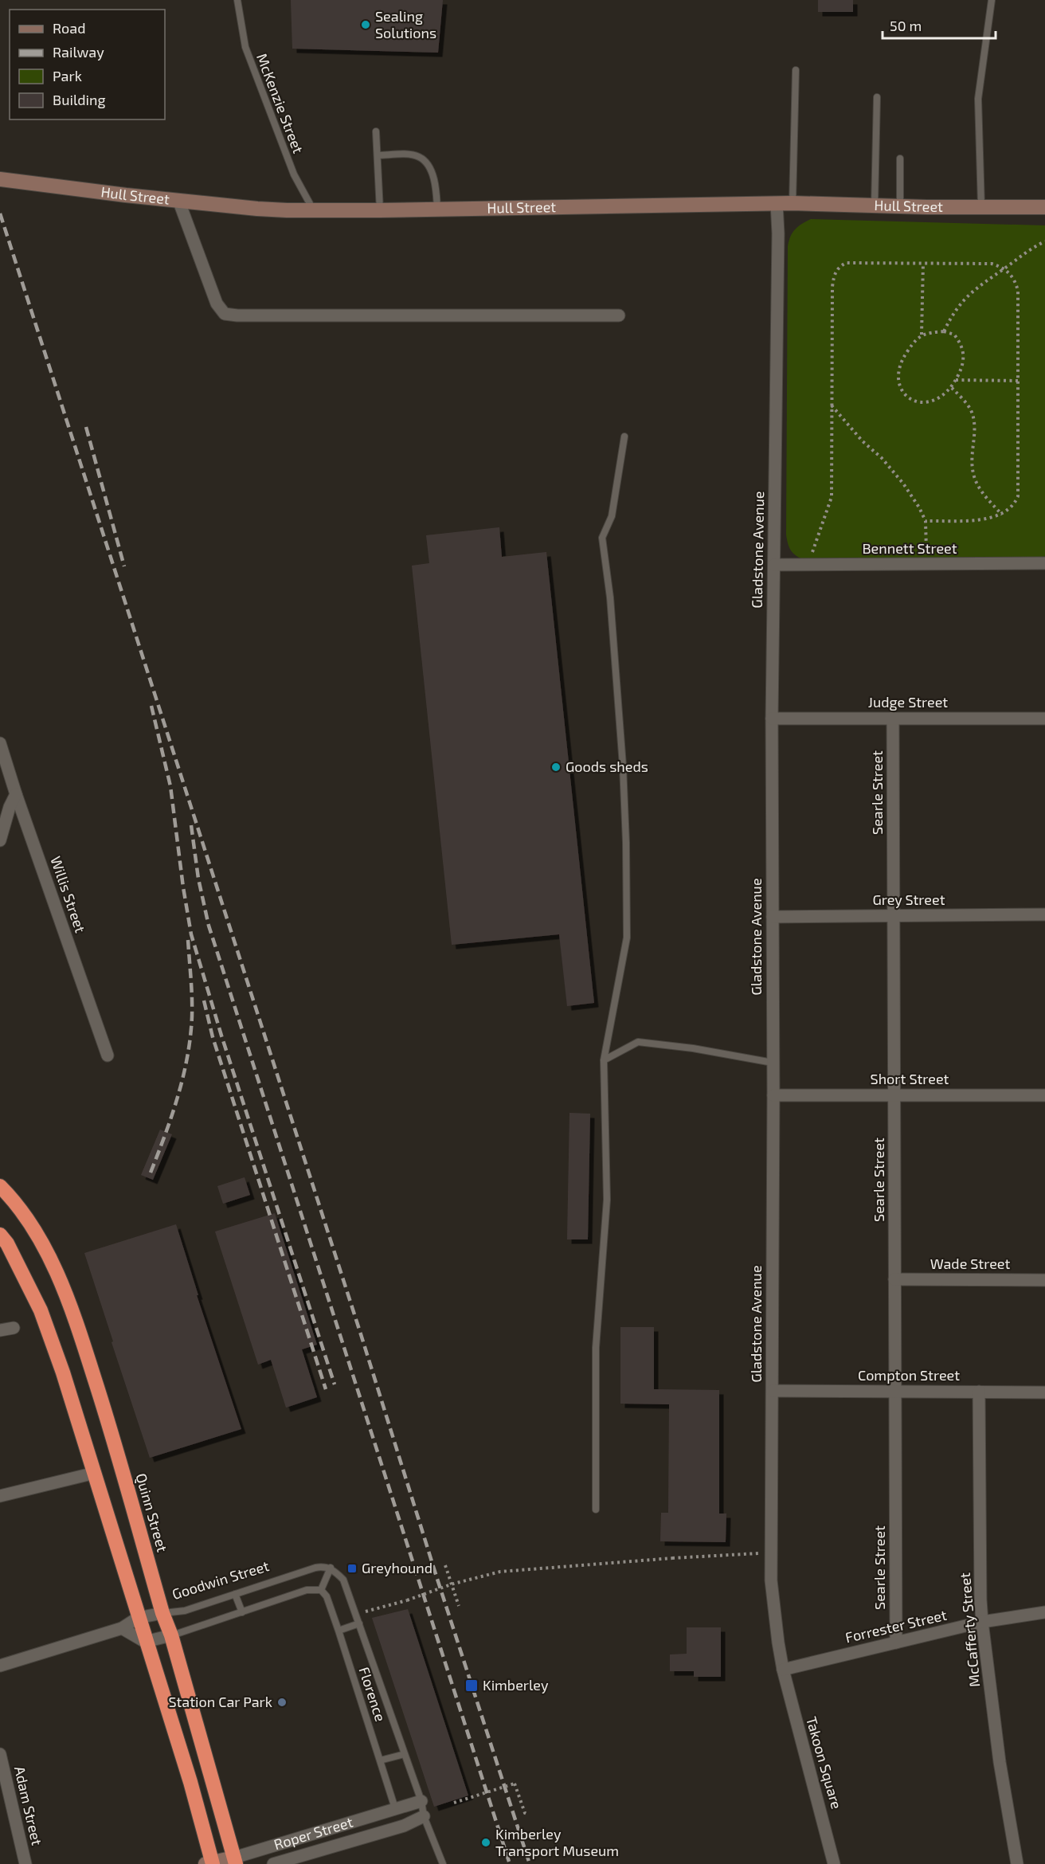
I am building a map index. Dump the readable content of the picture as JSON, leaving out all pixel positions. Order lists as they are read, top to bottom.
{
  "streets": {
    "highway": ["Quinn Street"],
    "street": [
      "Hull Street",
      "Bennett Street",
      "Gladstone Avenue",
      "Judge Street",
      "Searle Street",
      "Willis Street",
      "Grey Street",
      "Short Street",
      "Wade Street",
      "Compton Street",
      "Goodwin Street",
      "Forrester Street",
      "McCafferty Street",
      "Takoon Square",
      "Adam Street",
      "Roper Street"
    ],
    "lane": ["McKenzie Street", "Florence"]
  },
  "crossings": [
    ["McKenzie Street", "Hull Street"],
    ["Hull Street", "Gladstone Avenue"],
    ["Bennett Street", "Gladstone Avenue"],
    ["Gladstone Avenue", "Judge Street"],
    ["Gladstone Avenue", "Grey Street"],
    ["Gladstone Avenue", "Short Street"],
    ["Gladstone Avenue", "Compton Street"],
    ["Gladstone Avenue", "Forrester Street"],
    ["Gladstone Avenue", "Takoon Square"],
    ["Judge Street", "Searle Street"],
    ["Searle Street", "Grey Street"],
    ["Searle Street", "Short Street"],
    ["Searle Street", "Wade Street"],
    ["Searle Street", "Compton Street"],
    ["Searle Street", "Forrester Street"],
    ["Compton Street", "McCafferty Street"],
    ["Quinn Street", "Goodwin Street"],
    ["Quinn Street", "Roper Street"],
    ["Forrester Street", "McCafferty Street"],
    ["Forrester Street", "Takoon Square"],
    ["Florence", "Roper Street"]
  ],
  "places": {
    "other": [
      "Sealing Solutions",
      "Goods sheds",
      "Station Car Park",
      "Kimberley Transport Museum"
    ],
    "transit": ["Greyhound", "Kimberley"]
  },
  "legend": [
    "Road",
    "Railway",
    "Park",
    "Building"
  ],
  "scale_bar": "50 m"
}
